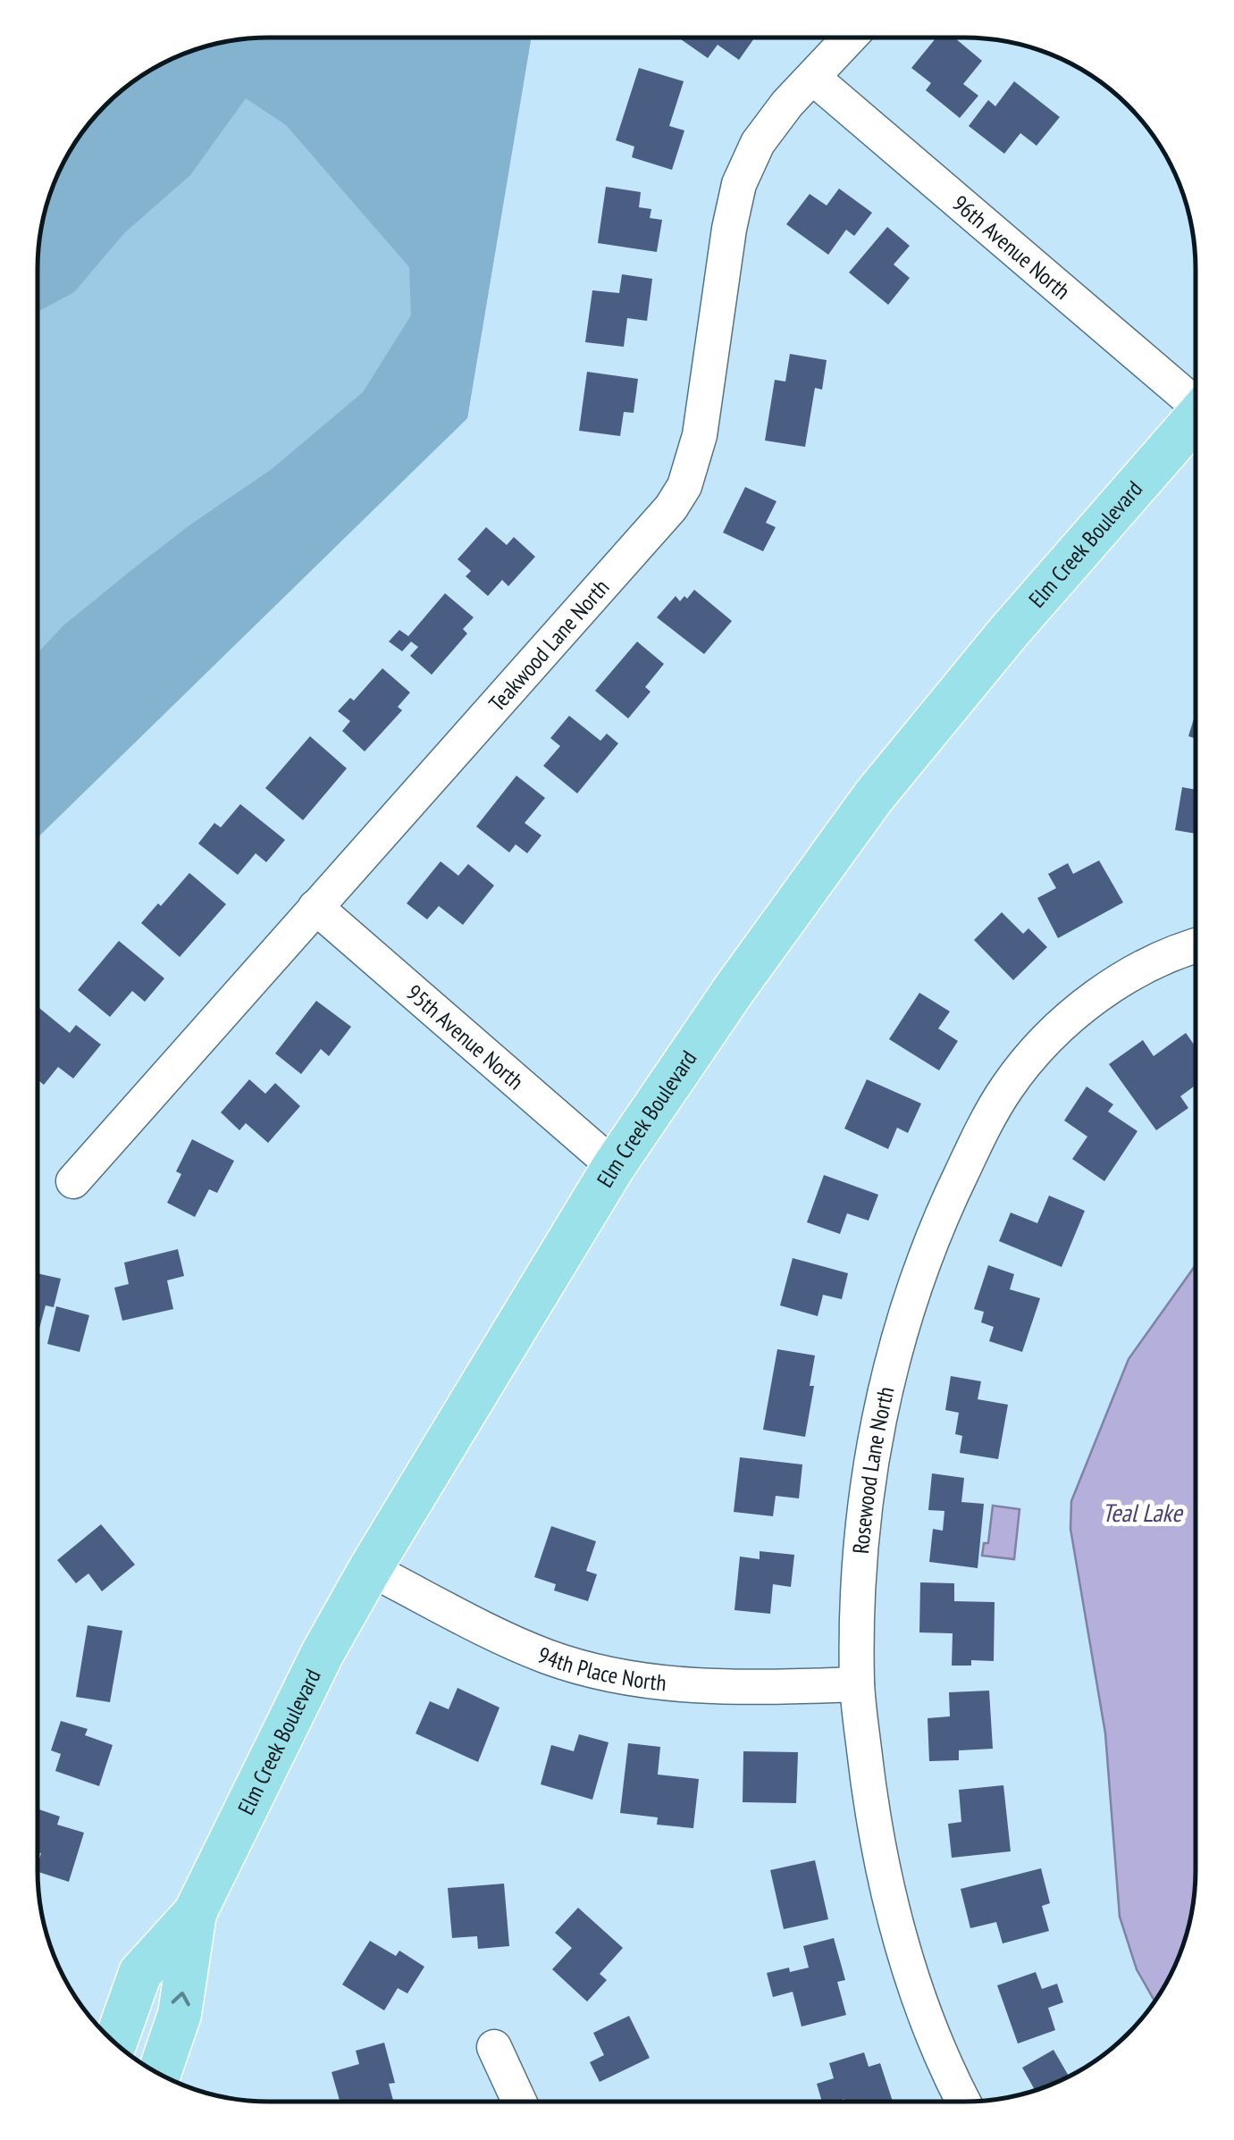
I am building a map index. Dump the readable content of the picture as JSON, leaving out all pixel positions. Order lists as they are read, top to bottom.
{
  "streets": {
    "main road": ["Elm Creek Boulevard"],
    "street": [
      "96th Avenue North",
      "Teakwood Lane North",
      "95th Avenue North",
      "Rosewood Lane North",
      "94th Place North"
    ]
  },
  "crossings": [
    ["96th Avenue North", "Teakwood Lane North"],
    ["Elm Creek Boulevard", "95th Avenue North"],
    ["Elm Creek Boulevard", "94th Place North"],
    ["Teakwood Lane North", "95th Avenue North"],
    ["Rosewood Lane North", "94th Place North"]
  ],
  "water": ["Teal Lake"]
}
